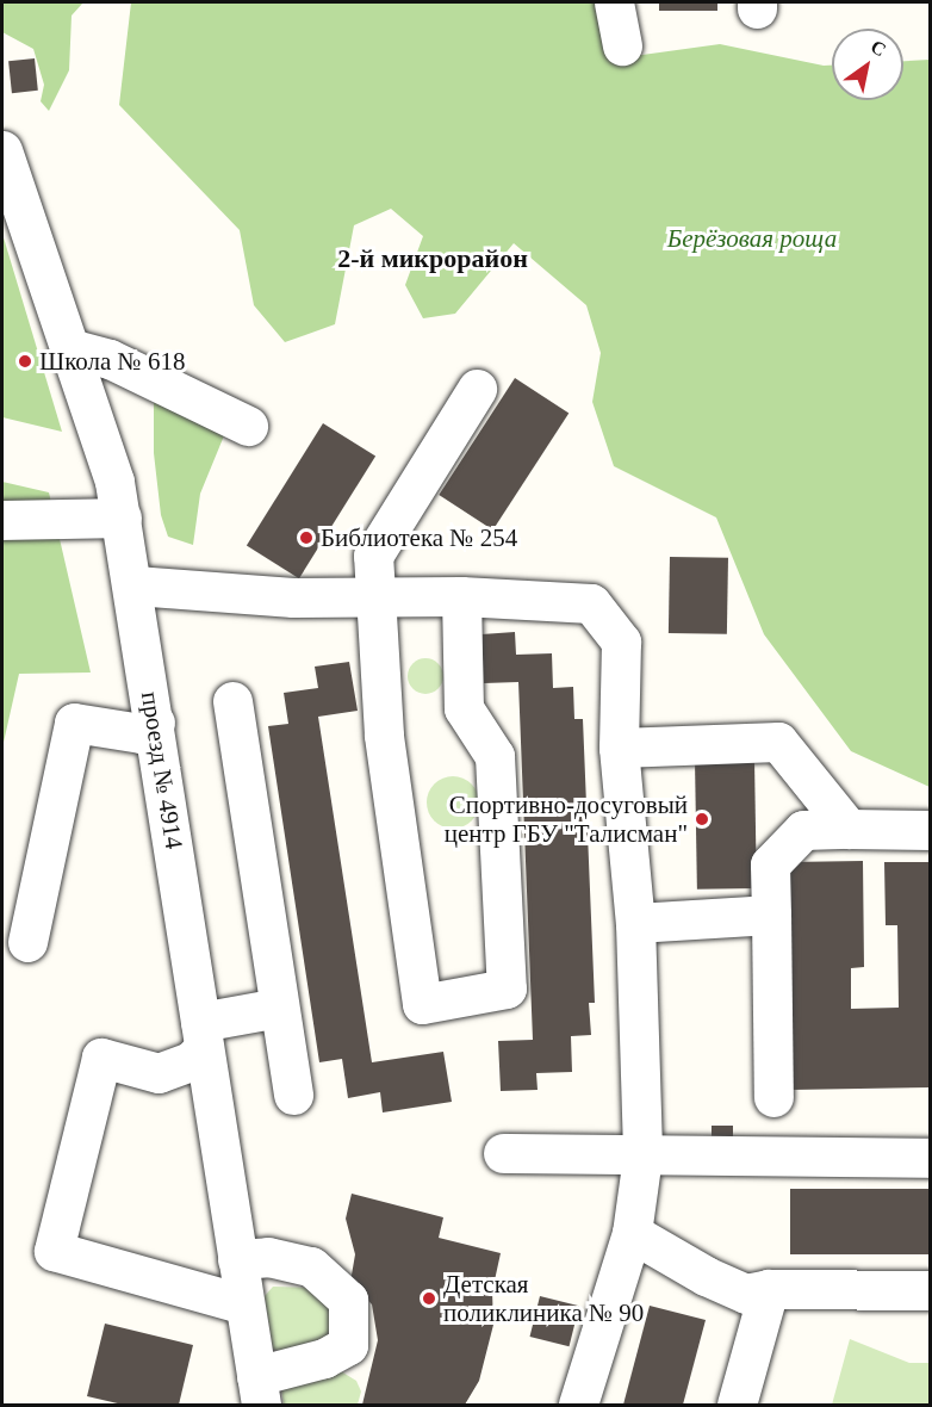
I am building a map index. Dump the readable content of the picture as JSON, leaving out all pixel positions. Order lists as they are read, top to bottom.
{
  "streets": {
    "street": ["проезд № 4914"]
  },
  "districts": ["2-й микрорайон"],
  "parks": ["Берёзовая роща"],
  "places": [
    "Школа № 618",
    "Библиотека № 254",
    "Спортивно-досуговый центр ГБУ \"Талисман\"",
    "Детская поликлиника № 90"
  ],
  "north": "top right"
}
